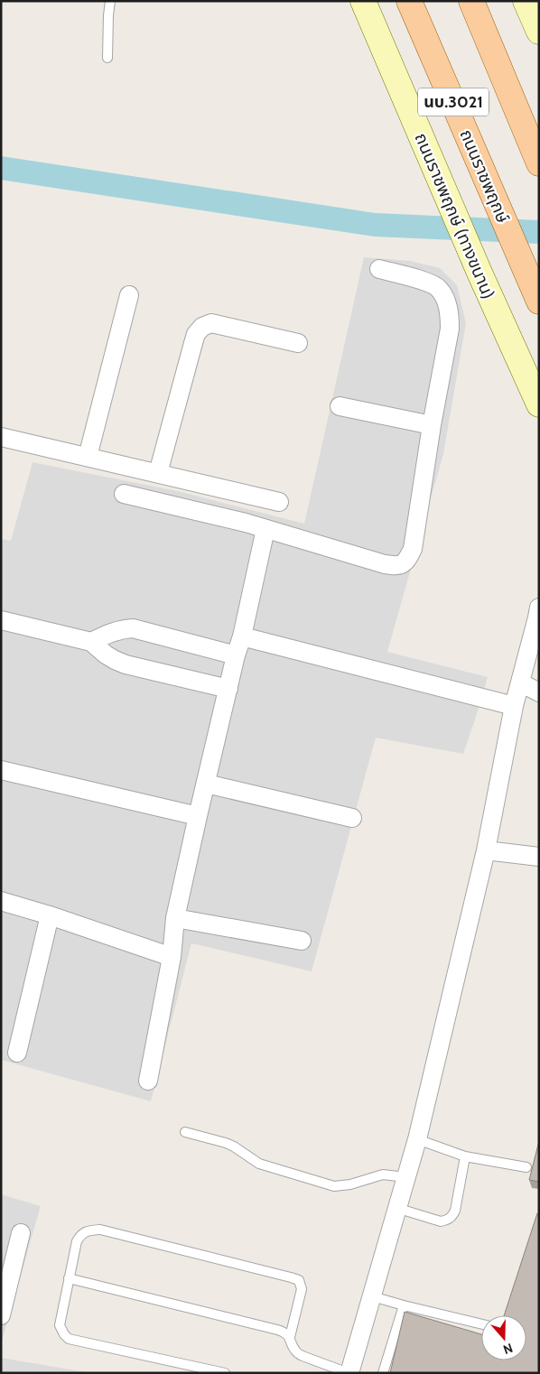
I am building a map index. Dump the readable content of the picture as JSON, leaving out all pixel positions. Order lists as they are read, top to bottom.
{
  "streets": {
    "main road": ["นบ.3021", "ถนนราชพฤกษ์", "ถนนราชพฤกษ์ (ทางขนาน)"]
  },
  "north": "bottom"
}
